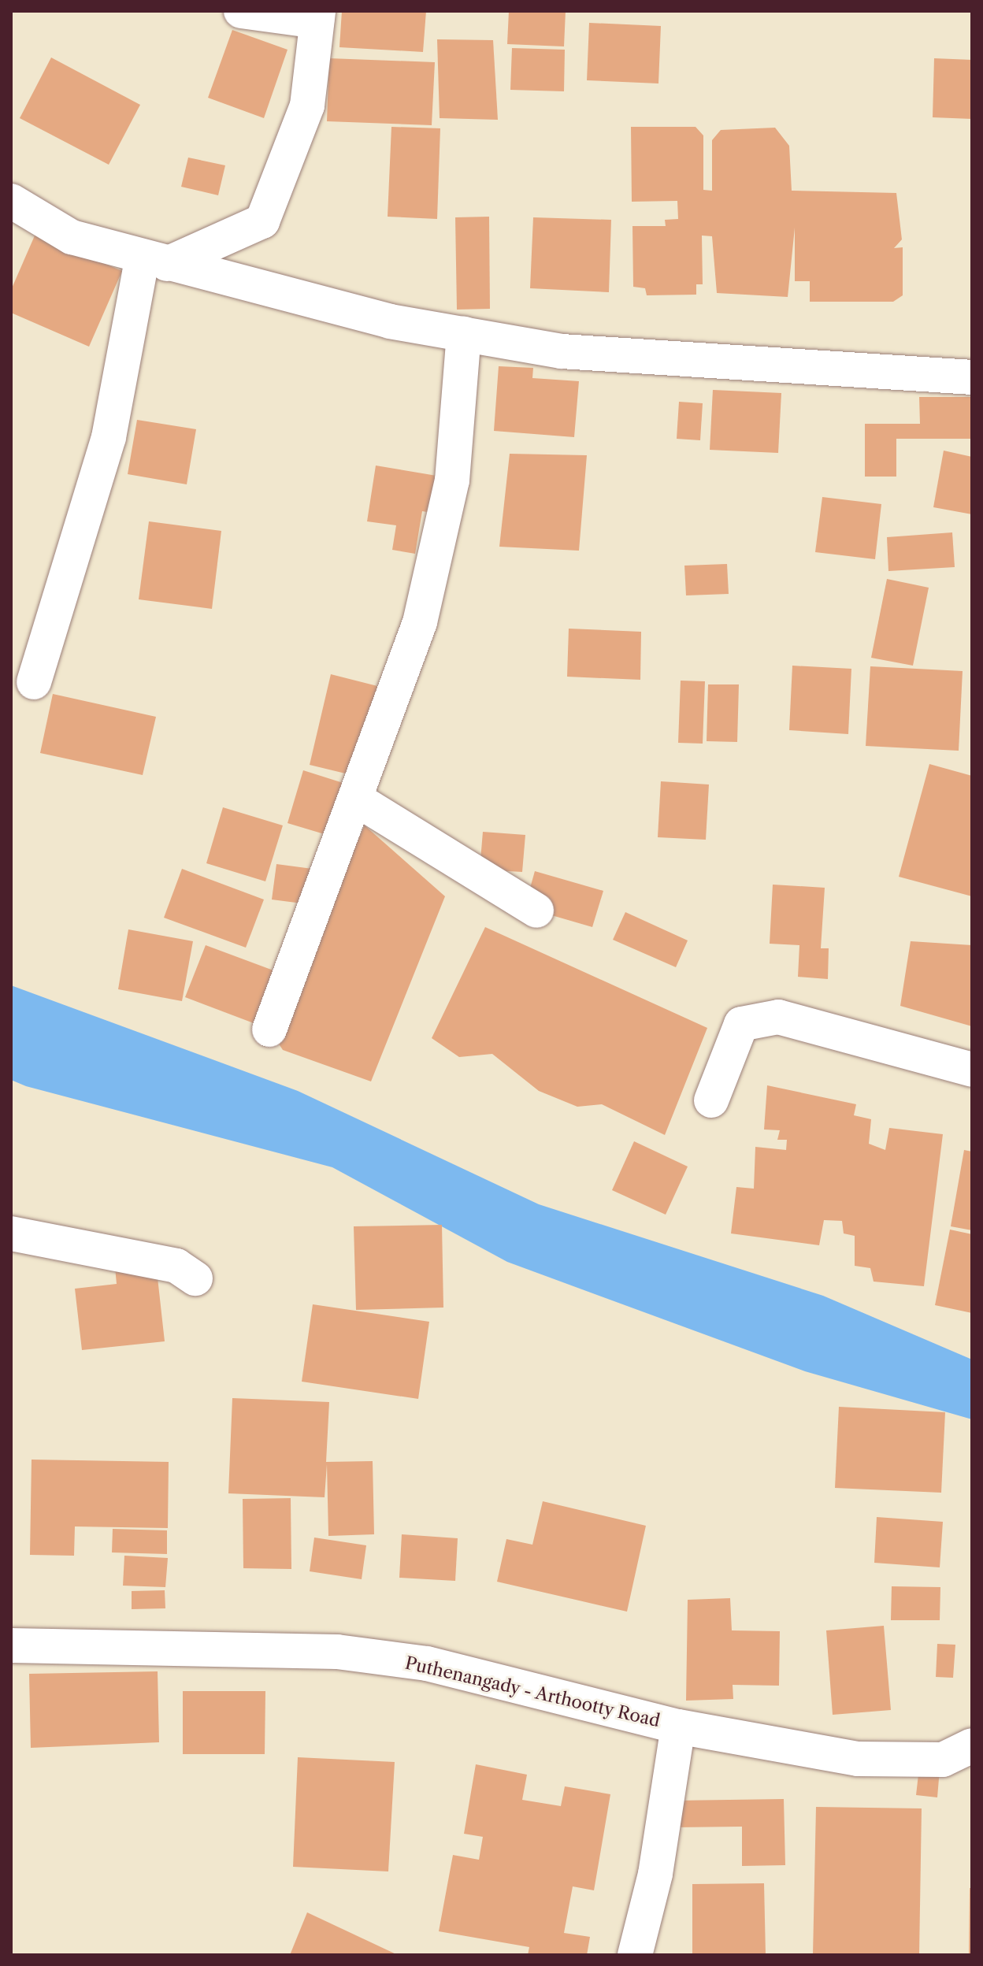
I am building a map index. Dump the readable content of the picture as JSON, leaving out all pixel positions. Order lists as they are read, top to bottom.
{
  "streets": {
    "street": ["Puthenangady - Arthootty Road"]
  }
}
